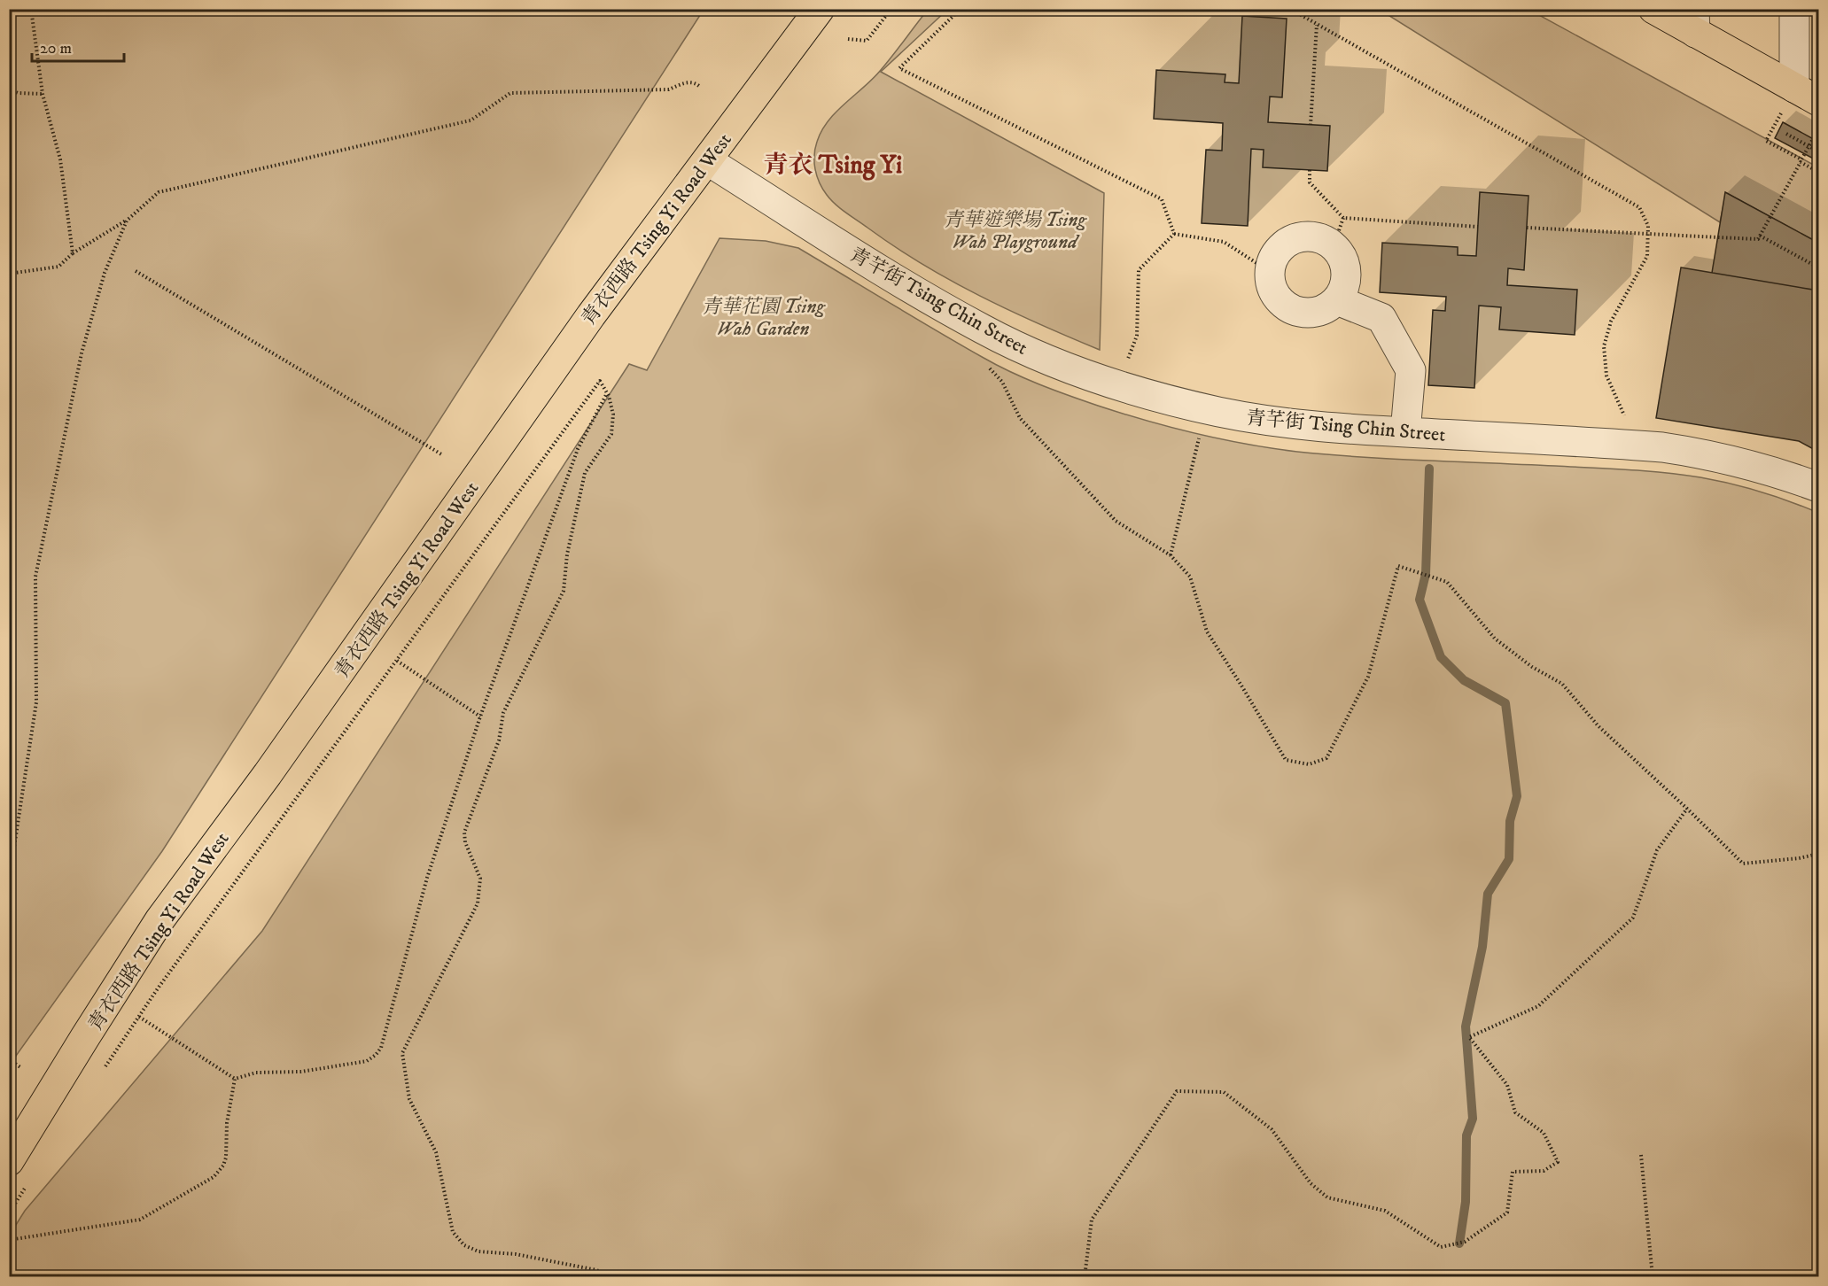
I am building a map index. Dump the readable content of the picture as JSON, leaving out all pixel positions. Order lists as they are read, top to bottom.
{
  "streets": {
    "main road": ["青衣西路 Tsing Yi Road West"],
    "lane": ["青芊街 Tsing Chin Street"]
  },
  "crossings": [
    ["青衣西路 Tsing Yi Road West", "青芊街 Tsing Chin Street"]
  ],
  "districts": ["青衣 Tsing Yi"],
  "parks": ["青華遊樂場 Tsing Wah Playground", "青華花園 Tsing Wah Garden"],
  "scale_bar": "20 m"
}
